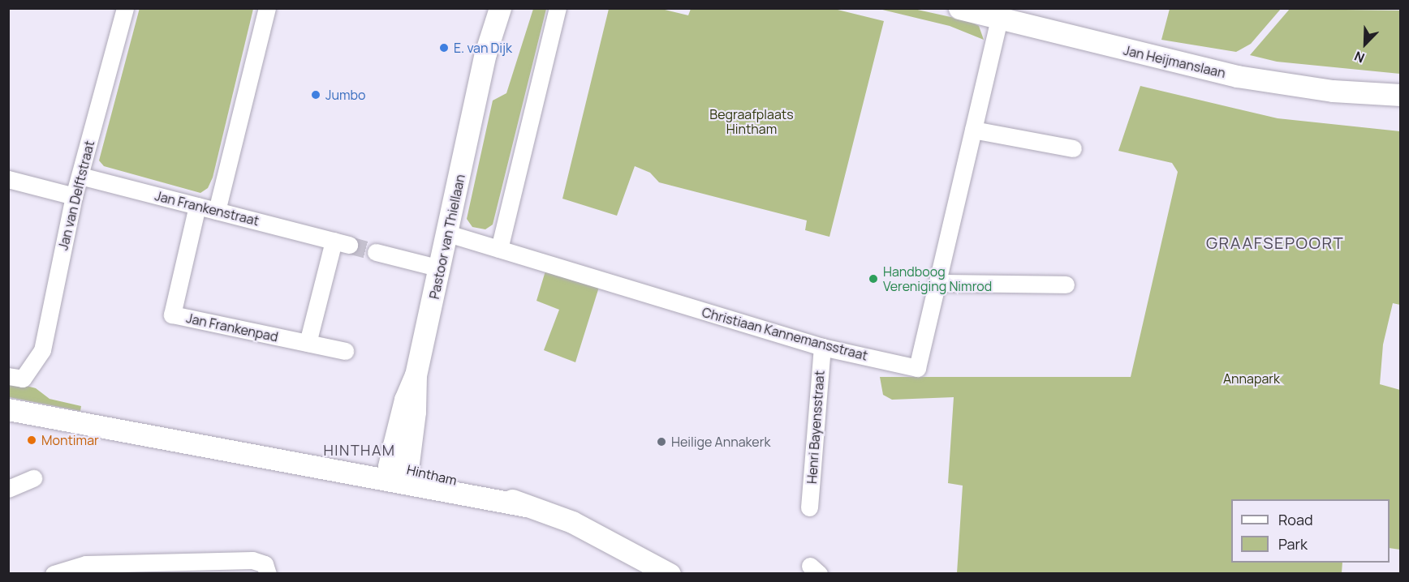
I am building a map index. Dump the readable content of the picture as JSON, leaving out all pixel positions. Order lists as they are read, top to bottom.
{
  "streets": {
    "street": [
      "Jan Heijmanslaan",
      "Jan van Delftstraat",
      "Jan Frankenstraat",
      "Pastoor van Thiellaan",
      "Jan Frankenpad",
      "Christiaan Kannemansstraat",
      "Henri Bayensstraat",
      "Hintham"
    ]
  },
  "crossings": [
    ["Jan Heijmanslaan", "Christiaan Kannemansstraat"],
    ["Jan van Delftstraat", "Jan Frankenstraat"],
    ["Jan Frankenstraat", "Jan Frankenpad"],
    ["Pastoor van Thiellaan", "Christiaan Kannemansstraat"],
    ["Pastoor van Thiellaan", "Hintham"],
    ["Christiaan Kannemansstraat", "Henri Bayensstraat"]
  ],
  "districts": ["GRAAFSEPOORT", "HINTHAM"],
  "parks": ["Begraafplaats Hintham", "Annapark"],
  "places": [
    "E. van Dijk",
    "Jumbo",
    "Handboog Vereniging Nimrod",
    "Montimar",
    "Heilige Annakerk"
  ],
  "legend": ["Road", "Park"],
  "north": "bottom left"
}
